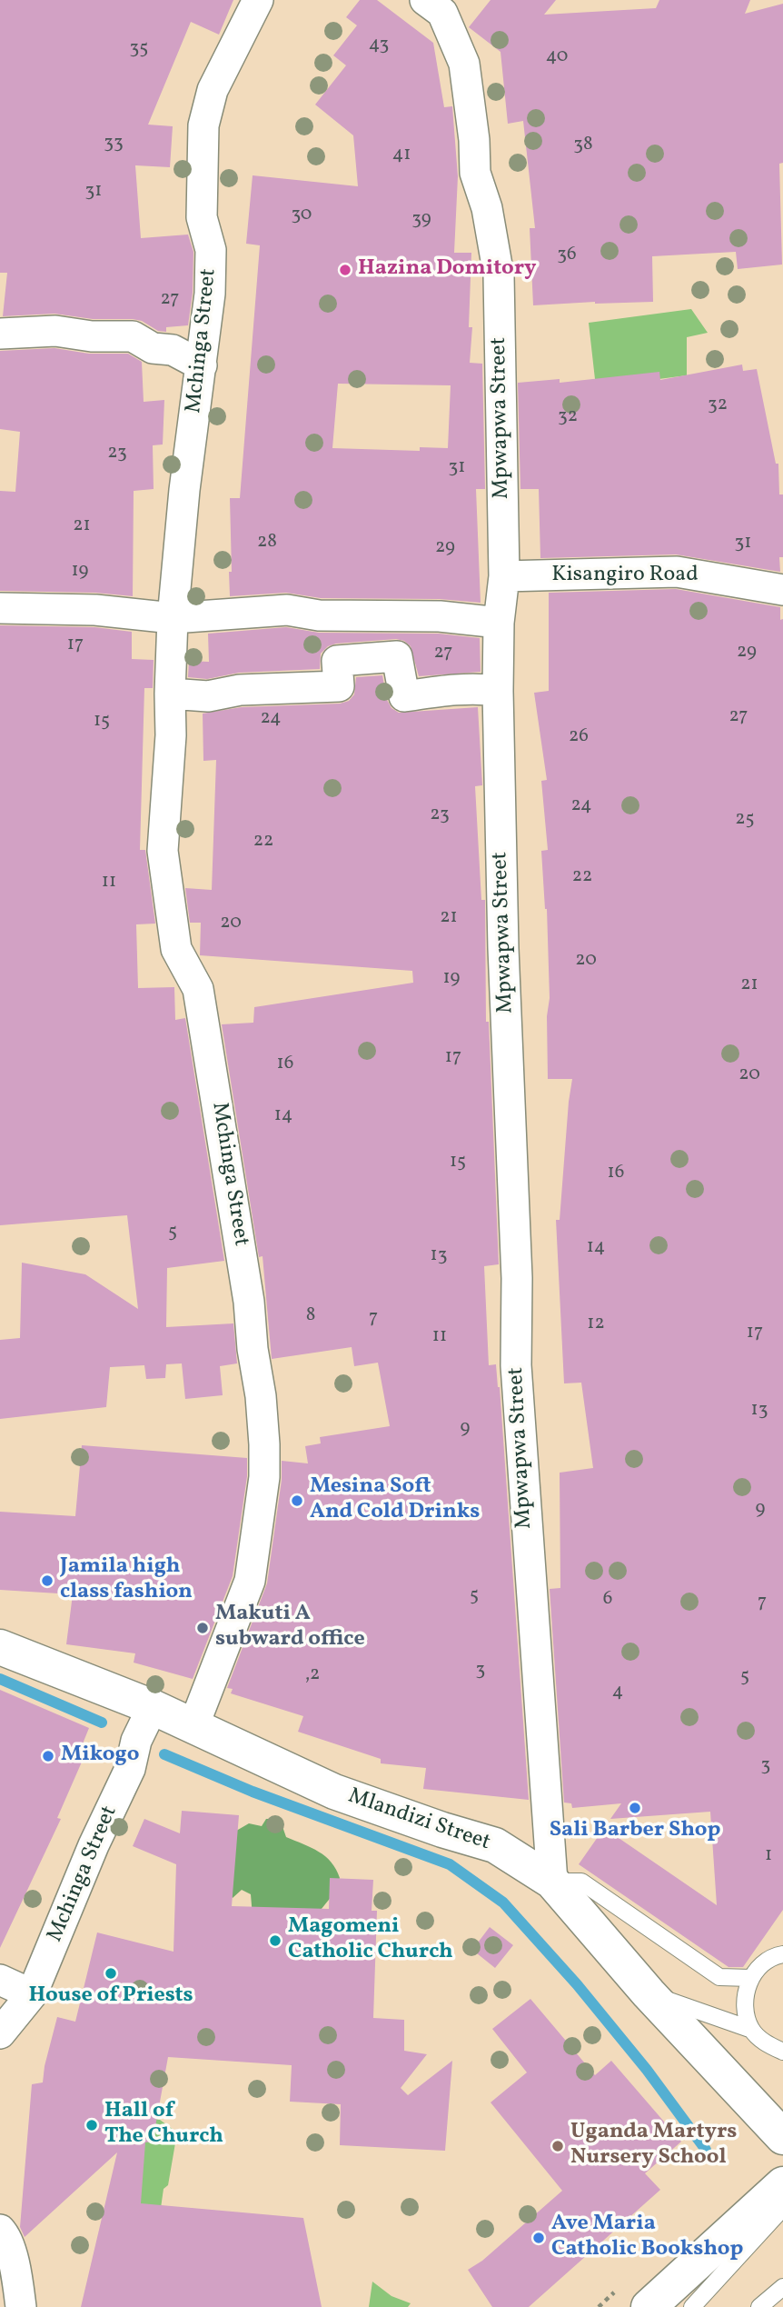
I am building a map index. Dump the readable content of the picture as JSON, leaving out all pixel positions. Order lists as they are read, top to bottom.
{
  "streets": {
    "street": [
      "Mchinga Street",
      "Mpwapwa Street",
      "Kisangiro Road",
      "Mlandizi Street"
    ]
  },
  "crossings": [
    ["Mchinga Street", "Mlandizi Street"],
    ["Mpwapwa Street", "Kisangiro Road"],
    ["Mpwapwa Street", "Mlandizi Street"]
  ],
  "places": [
    "Hazina Domitory",
    "Mesina Soft And Cold Drinks",
    "Jamila high class fashion",
    "Makuti A subward office",
    "Mikogo",
    "Sali Barber Shop",
    "Magomeni Catholic Church",
    "House of Priests",
    "Hall of The Church",
    "Uganda Martyrs Nursery School",
    "Ave Maria Catholic Bookshop"
  ],
  "house_numbers": [
    "43",
    "35",
    "40",
    "33",
    "38",
    "41",
    "31",
    "30",
    "39",
    "36",
    "27",
    "32",
    "32",
    "23",
    "31",
    "21",
    "28",
    "31",
    "29",
    "19",
    "17",
    "29",
    "27",
    "27",
    "24",
    "15",
    "26",
    "24",
    "23",
    "25",
    "22",
    "22",
    "11",
    "21",
    "20",
    "20",
    "19",
    "21",
    "17",
    "16",
    "20",
    "14",
    "15",
    "16",
    "5",
    "14",
    "13",
    "8",
    "7",
    "12",
    "17",
    "11",
    "13",
    "9",
    "9",
    "5",
    "6",
    "7",
    "3",
    ",2",
    "5",
    "4",
    "3",
    "1"
  ]
}
